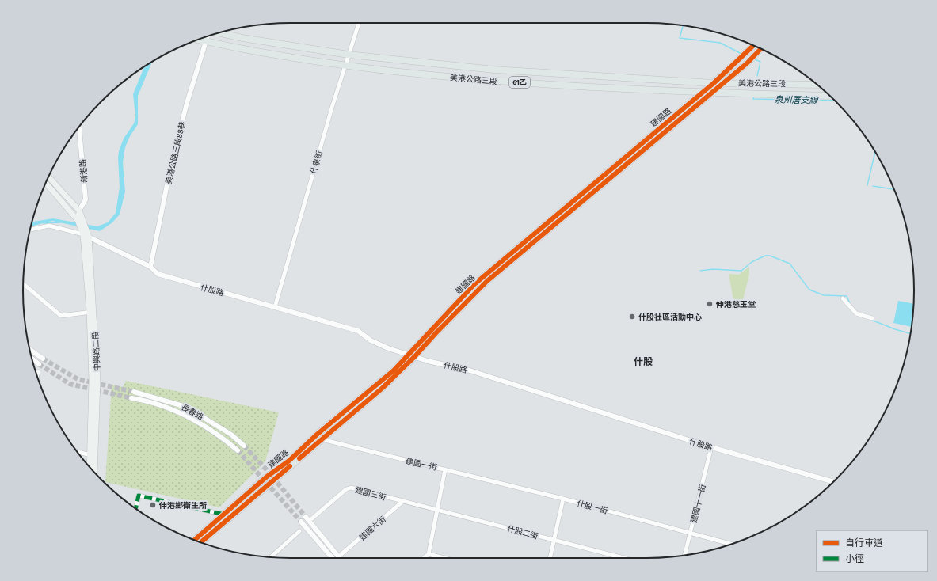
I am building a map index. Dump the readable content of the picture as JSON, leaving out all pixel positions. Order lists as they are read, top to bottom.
{
  "streets": {
    "main road": [
      "美港公路三段",
      "61乙",
      "建國路",
      "中興路二段"
    ],
    "street": [
      "美港公路三段88巷",
      "什泉街",
      "新港路",
      "什股路",
      "長春路",
      "建國一街",
      "建國三街",
      "建國十一街",
      "什股一街",
      "建國六街",
      "什股二街"
    ]
  },
  "crossings": [
    ["美港公路三段", "建國路"],
    ["美港公路三段", "美港公路三段88巷"],
    ["美港公路三段", "什泉街"],
    ["建國路", "什股路"],
    ["建國路", "建國一街"],
    ["美港公路三段88巷", "什股路"],
    ["什泉街", "什股路"],
    ["什股路", "中興路二段"],
    ["什股路", "建國十一街"],
    ["建國一街", "什股一街"],
    ["建國一街", "什股二街"],
    ["建國三街", "建國六街"],
    ["建國三街", "什股二街"],
    ["建國十一街", "什股一街"],
    ["建國六街", "什股二街"]
  ],
  "districts": ["什股"],
  "water": ["泉州厝支線"],
  "places": ["伸港慈玉堂", "什股社區活動中心", "伸港鄉衛生所"],
  "legend": ["自行車道", "小徑"]
}
